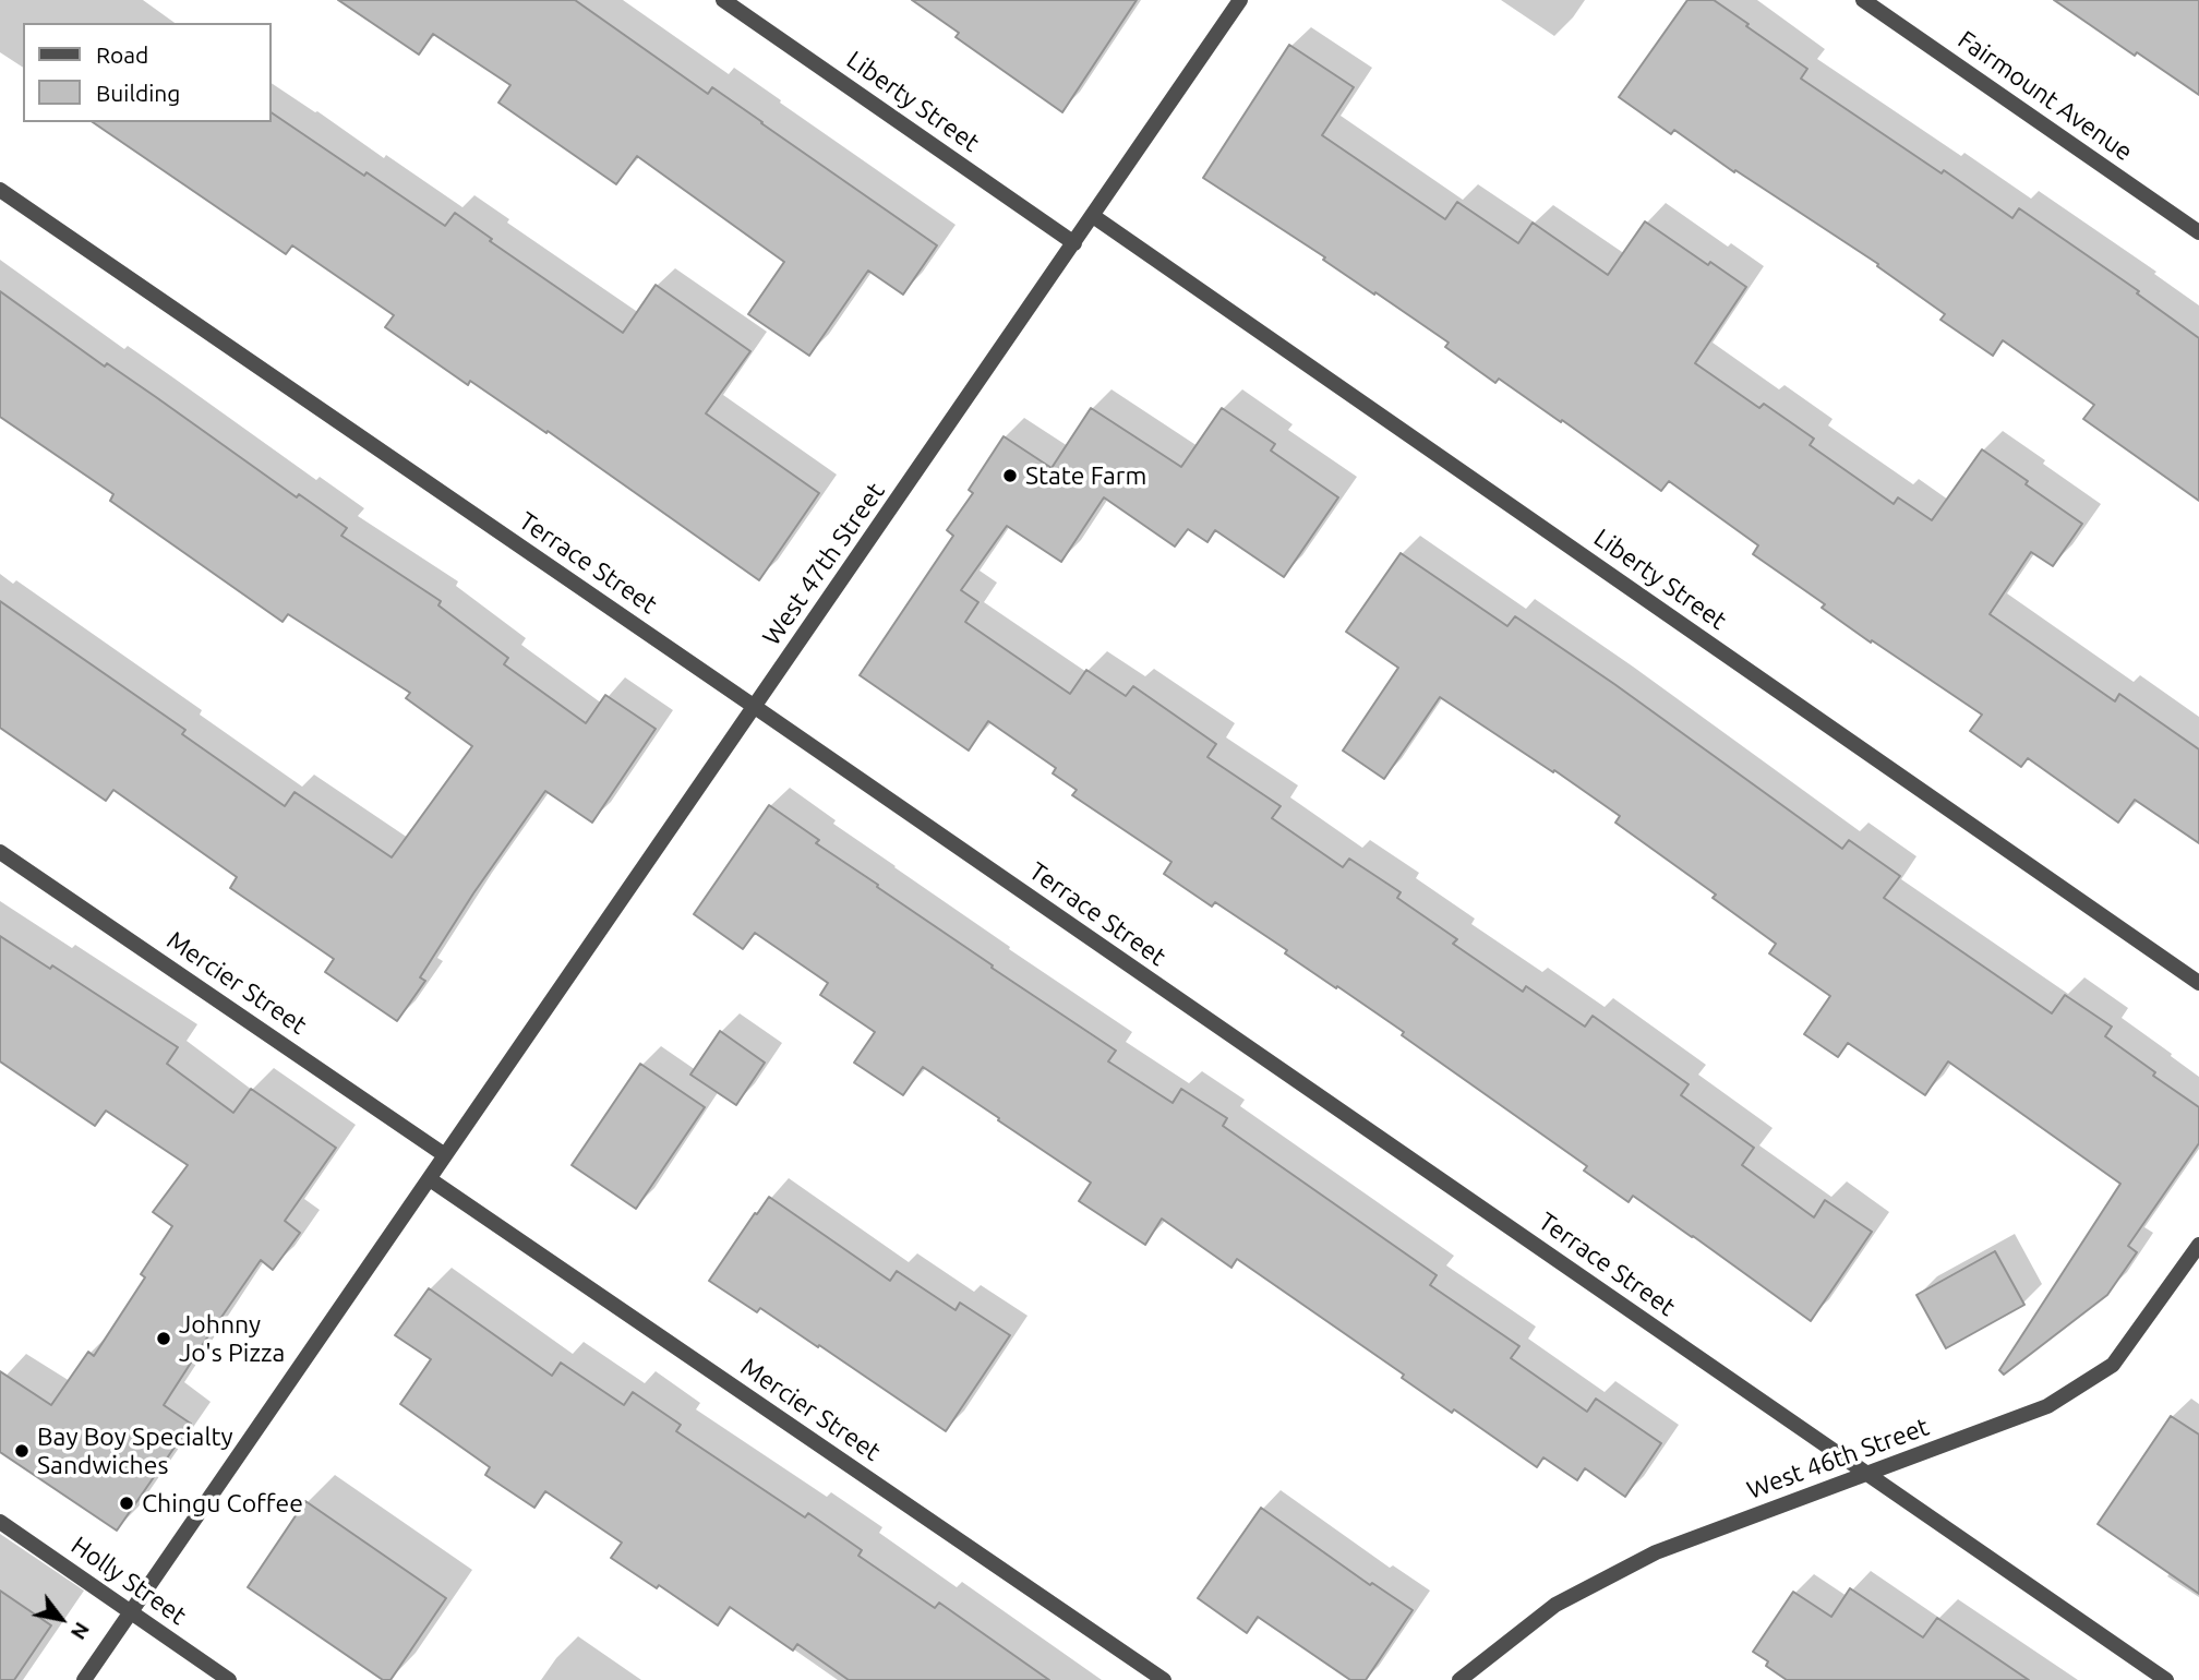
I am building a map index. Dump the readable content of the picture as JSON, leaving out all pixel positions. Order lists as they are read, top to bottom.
{
  "streets": {
    "street": [
      "Fairmount Avenue",
      "Liberty Street",
      "Terrace Street",
      "West 47th Street",
      "Mercier Street",
      "West 46th Street",
      "Holly Street"
    ]
  },
  "crossings": [
    ["Liberty Street", "West 47th Street"],
    ["Terrace Street", "West 47th Street"],
    ["Terrace Street", "West 46th Street"],
    ["West 47th Street", "Mercier Street"]
  ],
  "places": [
    "State Farm",
    "Johnny Jo's Pizza",
    "Bay Boy Specialty Sandwiches",
    "Chingu Coffee"
  ],
  "legend": ["Road", "Building"],
  "north": "bottom right"
}
